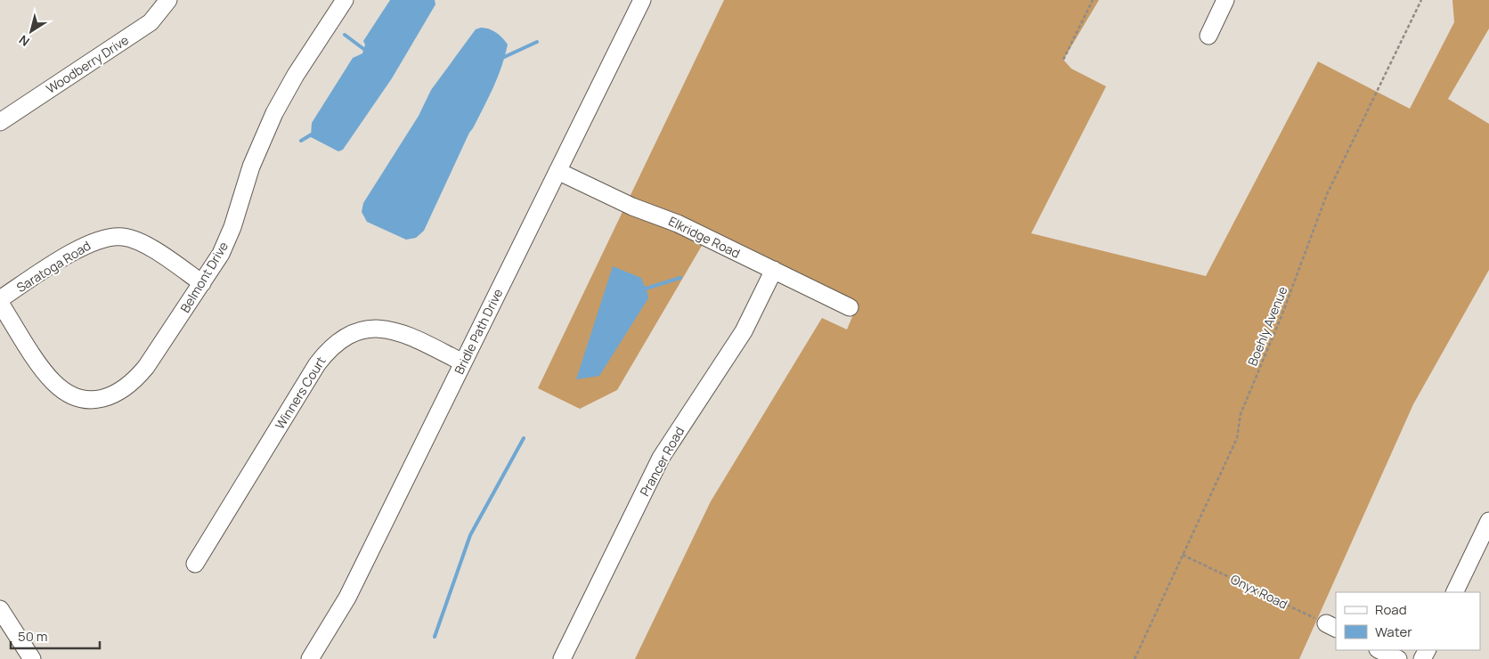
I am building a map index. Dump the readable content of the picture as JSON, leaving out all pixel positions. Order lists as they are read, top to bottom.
{
  "streets": {
    "street": [
      "Woodberry Drive",
      "Elkridge Road",
      "Saratoga Road",
      "Belmont Drive",
      "Bridle Path Drive",
      "Winners Court",
      "Prancer Road"
    ],
    "path": ["Boehly Avenue", "Onyx Road"]
  },
  "crossings": [
    ["Elkridge Road", "Bridle Path Drive"],
    ["Elkridge Road", "Prancer Road"],
    ["Saratoga Road", "Belmont Drive"],
    ["Boehly Avenue", "Onyx Road"],
    ["Bridle Path Drive", "Winners Court"]
  ],
  "legend": ["Road", "Water"],
  "scale_bar": "50 m",
  "north": "bottom left"
}
